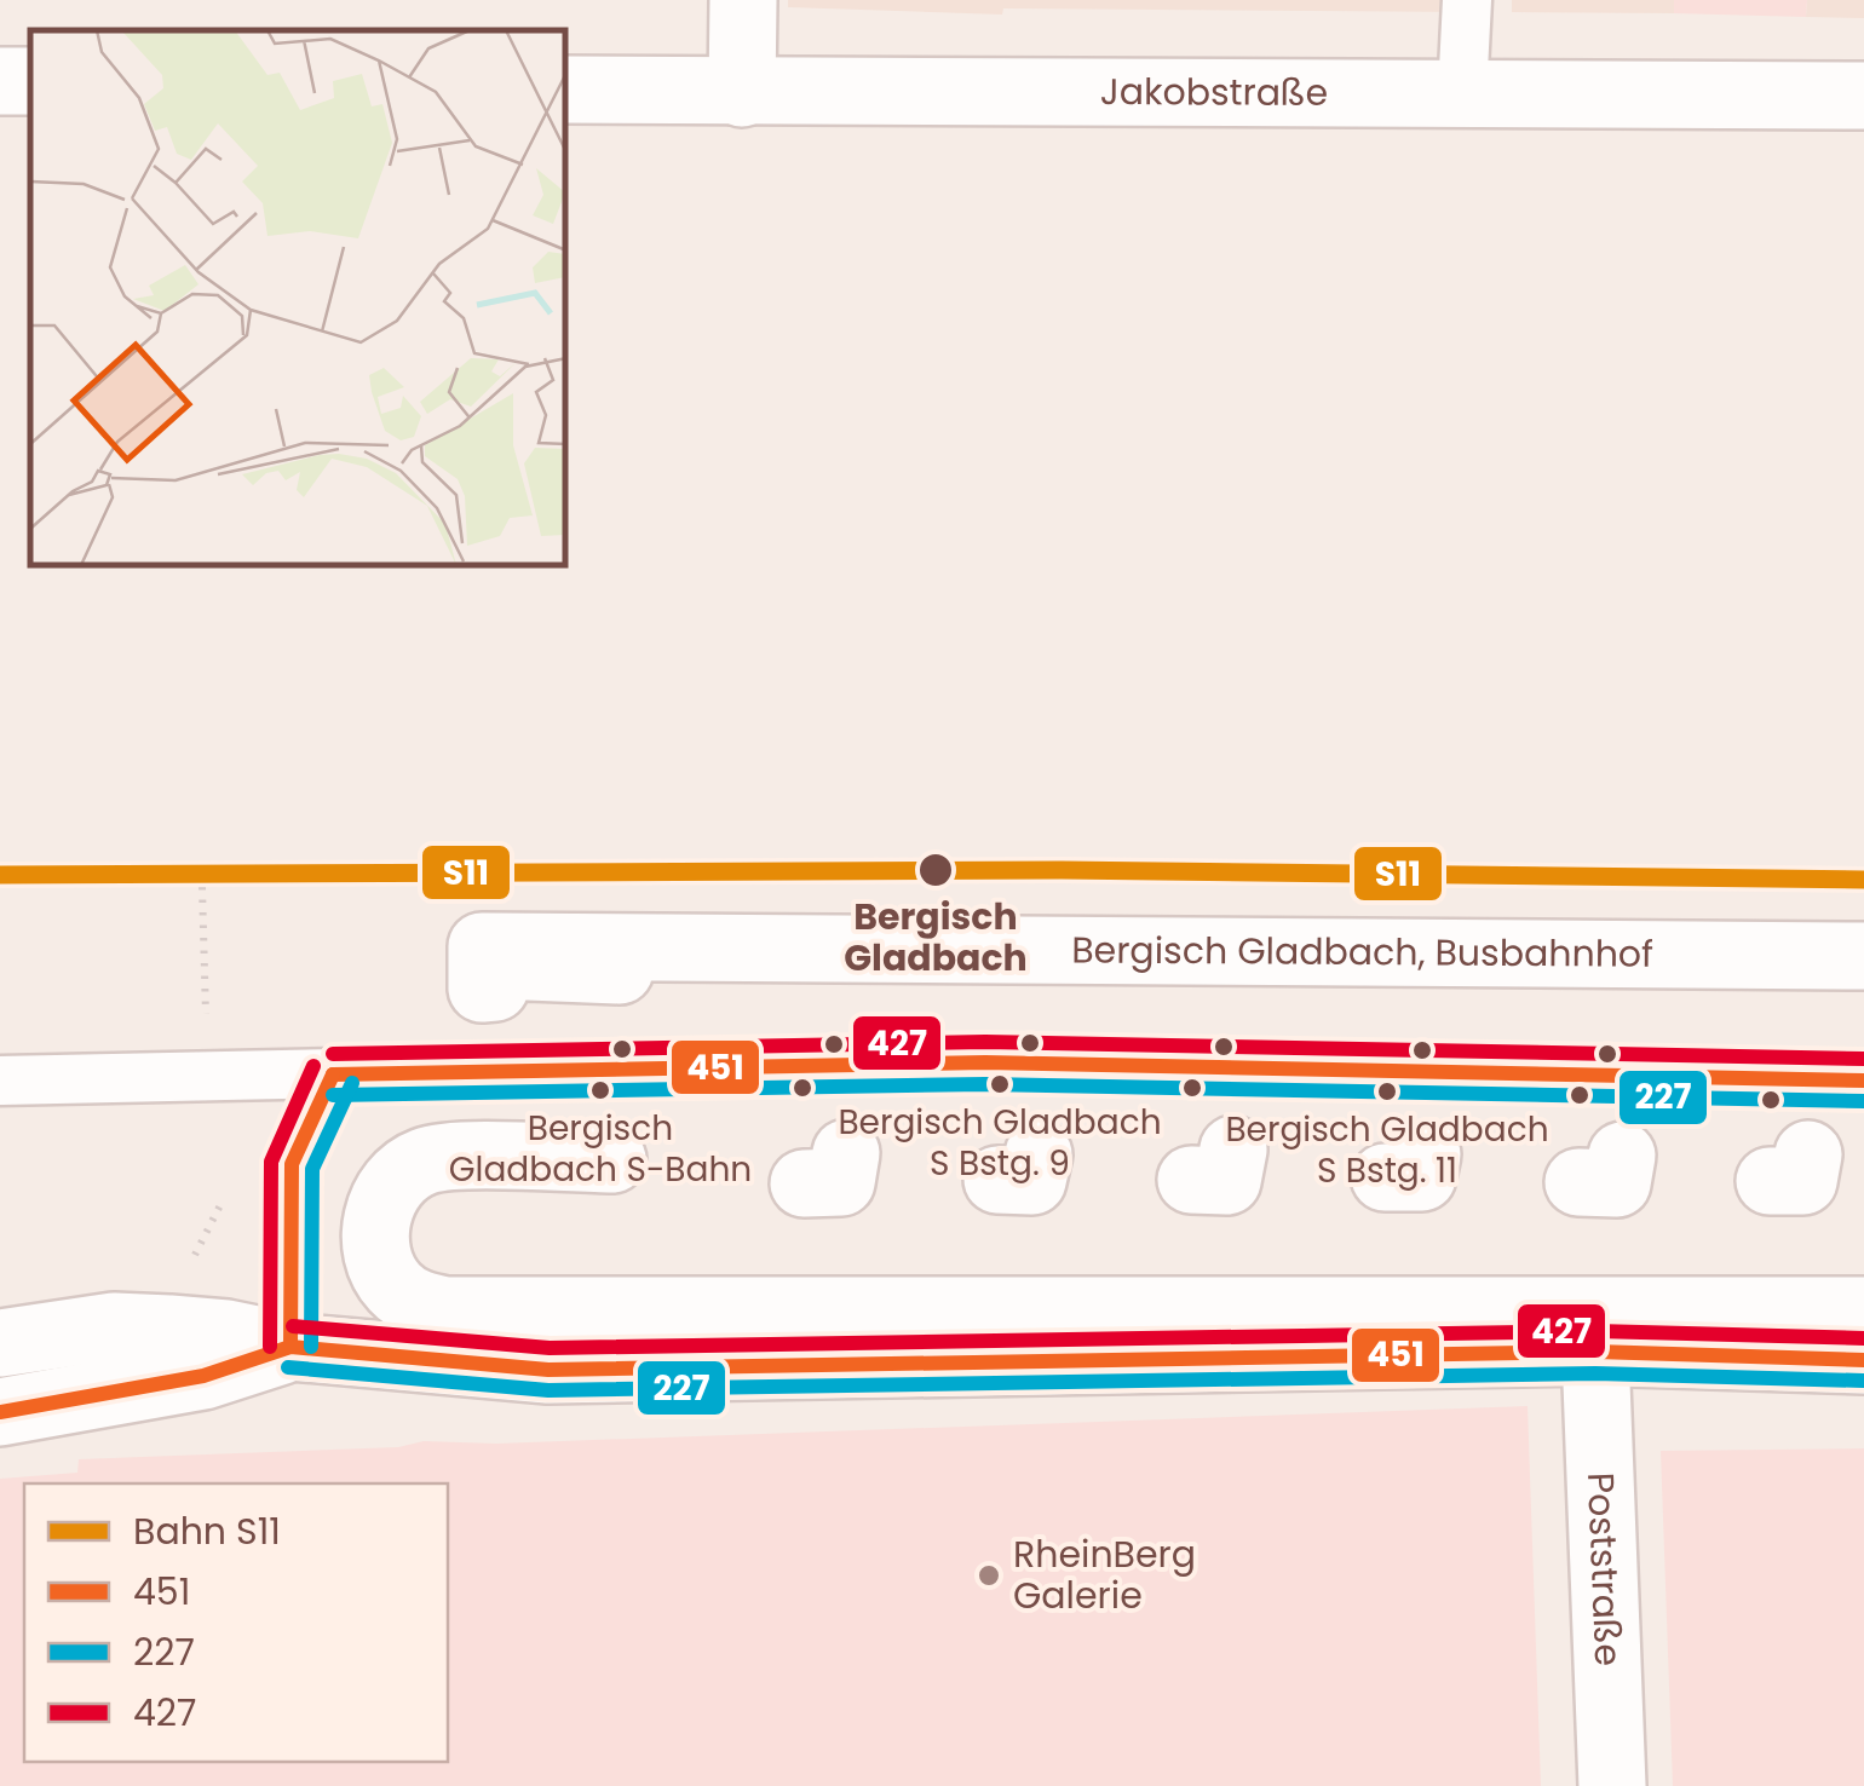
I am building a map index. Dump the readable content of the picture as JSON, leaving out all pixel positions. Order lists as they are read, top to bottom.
{
  "streets": {
    "street": ["Jakobstraße", "Bergisch Gladbach, Busbahnhof", "Poststraße"]
  },
  "places": [
    "Bergisch Gladbach",
    "Bergisch Gladbach S Bstg. 9",
    "Bergisch Gladbach S-Bahn",
    "Bergisch Gladbach S Bstg. 11",
    "RheinBerg Galerie"
  ],
  "lines": [
    "rail line S11",
    "transit line 427",
    "transit line 451",
    "transit line 227"
  ],
  "legend": [
    "Bahn S11",
    "451",
    "227",
    "427"
  ]
}
